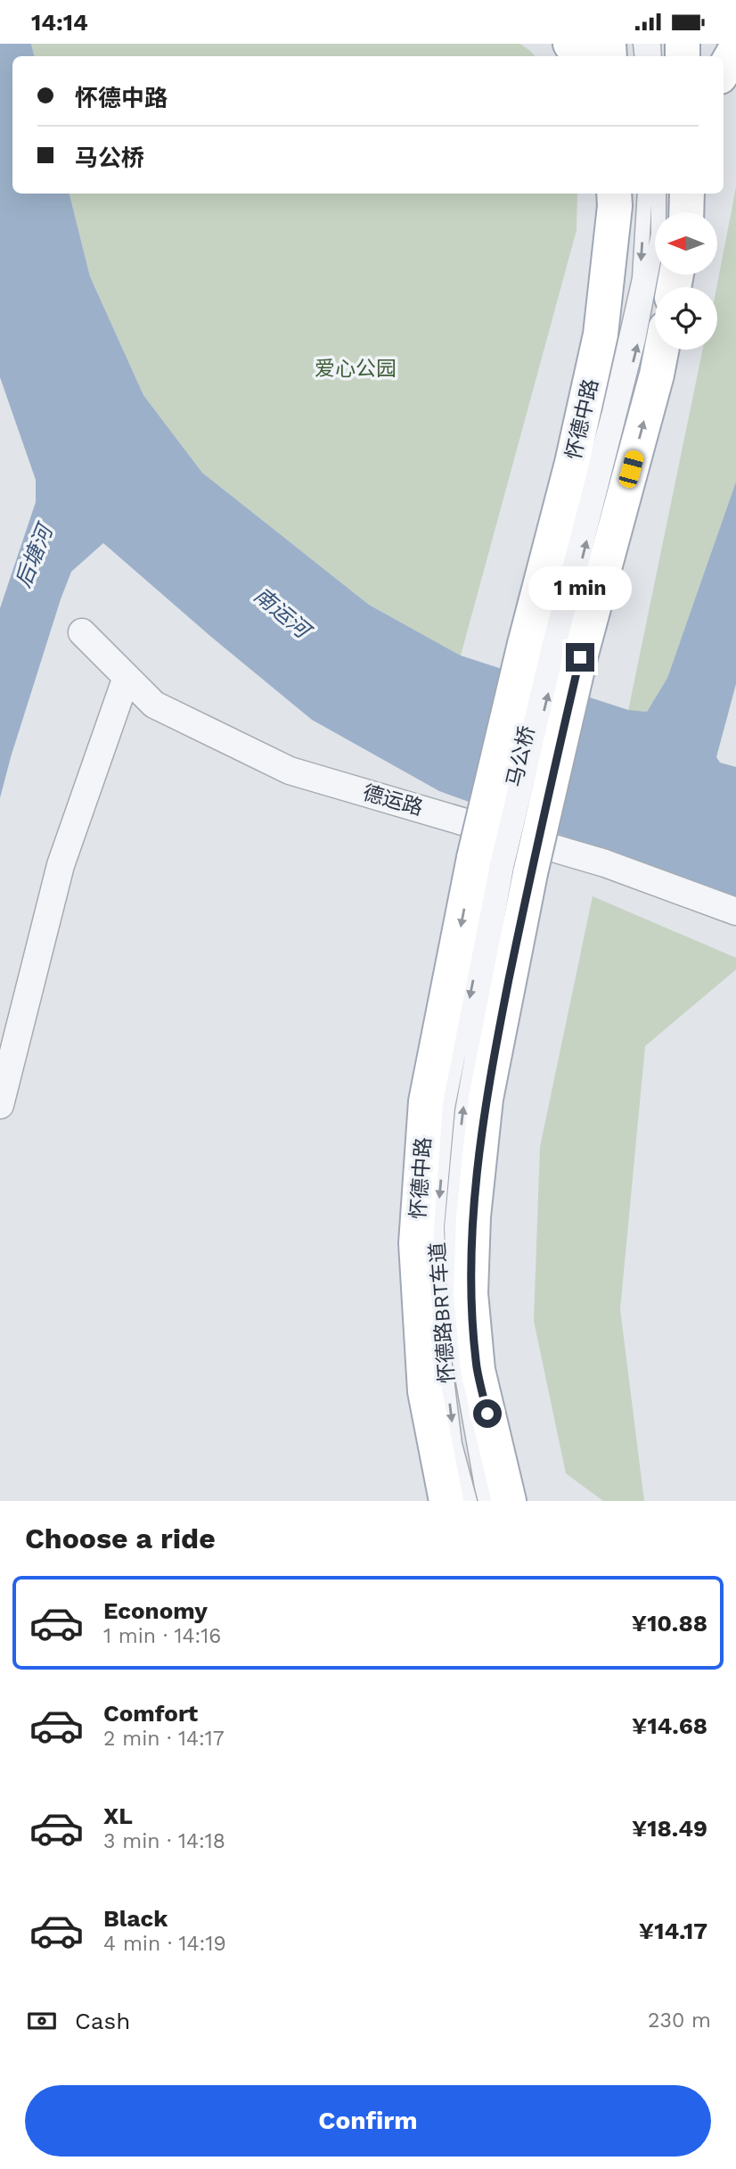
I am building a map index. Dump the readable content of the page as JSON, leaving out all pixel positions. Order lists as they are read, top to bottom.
{
  "streets": {
    "main road": ["怀德中路", "马公桥"],
    "street": ["德运路"],
    "lane": ["怀德路BRT车道"]
  },
  "crossings": [
    ["怀德中路", "马公桥"],
    ["怀德中路", "怀德路BRT车道"],
    ["马公桥", "怀德路BRT车道"]
  ],
  "water": ["后塘河", "南运河"],
  "parks": ["爱心公园"],
  "north": "left",
  "page": {
    "status": "14:14",
    "banner": ["怀德中路", "马公桥"],
    "bubble": "1 min",
    "heading": "Choose a ride",
    "list": [
      {
        "name": "Economy",
        "note": "1 min · 14:16",
        "value": "¥10.88"
      },
      {
        "name": "Comfort",
        "note": "2 min · 14:17",
        "value": "¥14.68"
      },
      {
        "name": "XL",
        "note": "3 min · 14:18",
        "value": "¥18.49"
      },
      {
        "name": "Black",
        "note": "4 min · 14:19",
        "value": "¥14.17"
      }
    ],
    "pay": ["Cash", "230 m"],
    "buttons": "Confirm"
  }
}
